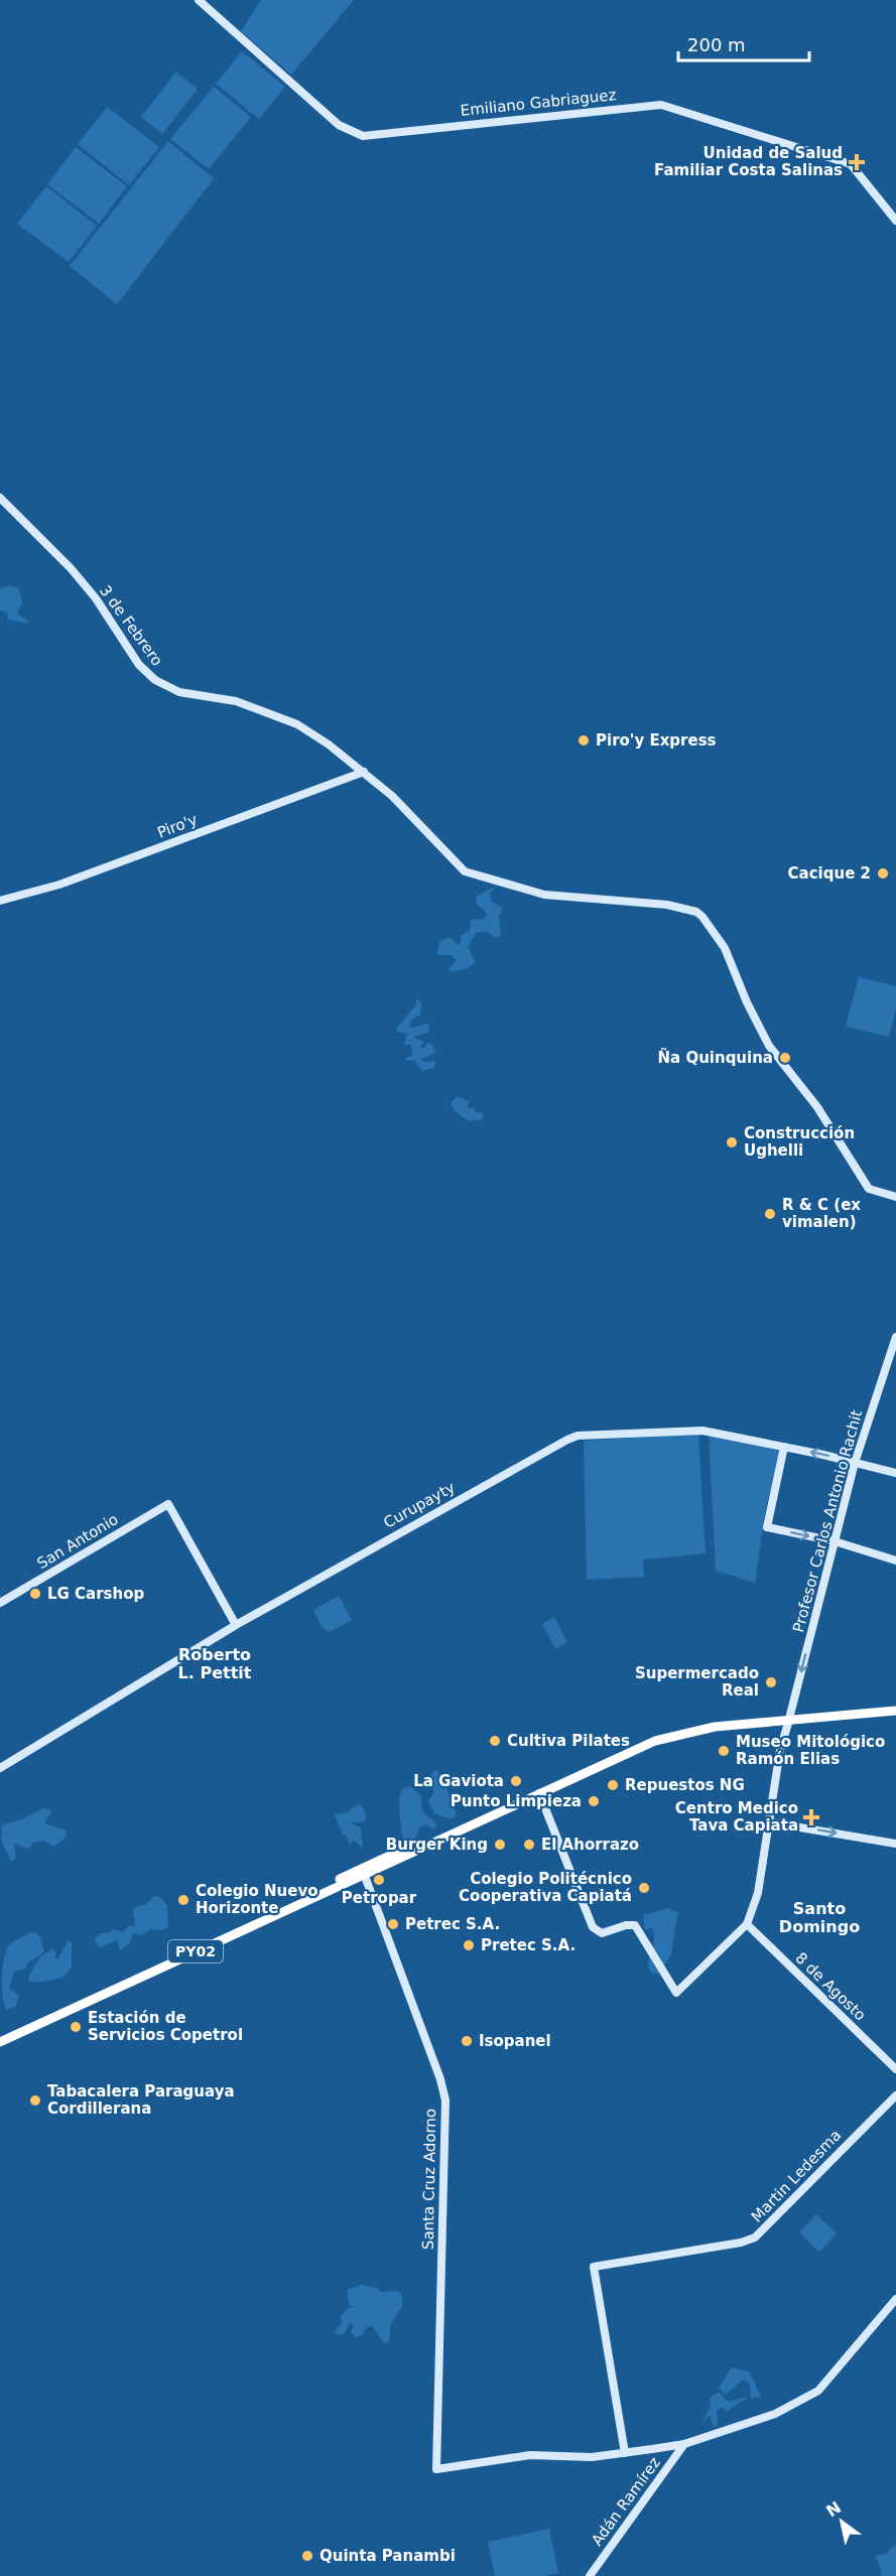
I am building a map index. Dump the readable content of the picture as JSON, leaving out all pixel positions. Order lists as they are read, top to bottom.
{
  "streets": {
    "highway": ["PY02"],
    "street": [
      "Emiliano Gabriaguez",
      "3 de Febrero",
      "Piro'y",
      "Curupayty",
      "Profesor Carlos Antonio Rachit",
      "San Antonio",
      "8 de Agosto",
      "Martin Ledesma",
      "Santa Cruz Adorno",
      "Adán Ramírez"
    ]
  },
  "crossings": [
    ["3 de Febrero", "Piro'y"],
    ["Curupayty", "Profesor Carlos Antonio Rachit"],
    ["Curupayty", "San Antonio"],
    ["Profesor Carlos Antonio Rachit", "PY02"],
    ["Profesor Carlos Antonio Rachit", "8 de Agosto"],
    ["PY02", "Santa Cruz Adorno"],
    ["Martin Ledesma", "Santa Cruz Adorno"]
  ],
  "districts": ["Roberto L. Pettit", "Santo Domingo"],
  "places": {
    "health": ["Unidad de Salud Familiar Costa Salinas", "Centro Medico Tava Capiata"],
    "other": [
      "Piro'y Express",
      "Cacique 2",
      "Ña Quinquina",
      "Construcción Ughelli",
      "R & C (ex vimalen)",
      "LG Carshop",
      "Supermercado Real",
      "Cultiva Pilates",
      "Museo Mitológico Ramón Elias",
      "La Gaviota",
      "Repuestos NG",
      "Punto Limpieza",
      "Burger King",
      "El Ahorrazo",
      "Petropar",
      "Colegio Politécnico Cooperativa Capiatá",
      "Colegio Nuevo Horizonte",
      "Petrec S.A.",
      "Pretec S.A.",
      "Estación de Servicios Copetrol",
      "Isopanel",
      "Tabacalera Paraguaya Cordillerana",
      "Quinta Panambi"
    ]
  },
  "scale_bar": "200 m",
  "north": "top left"
}
